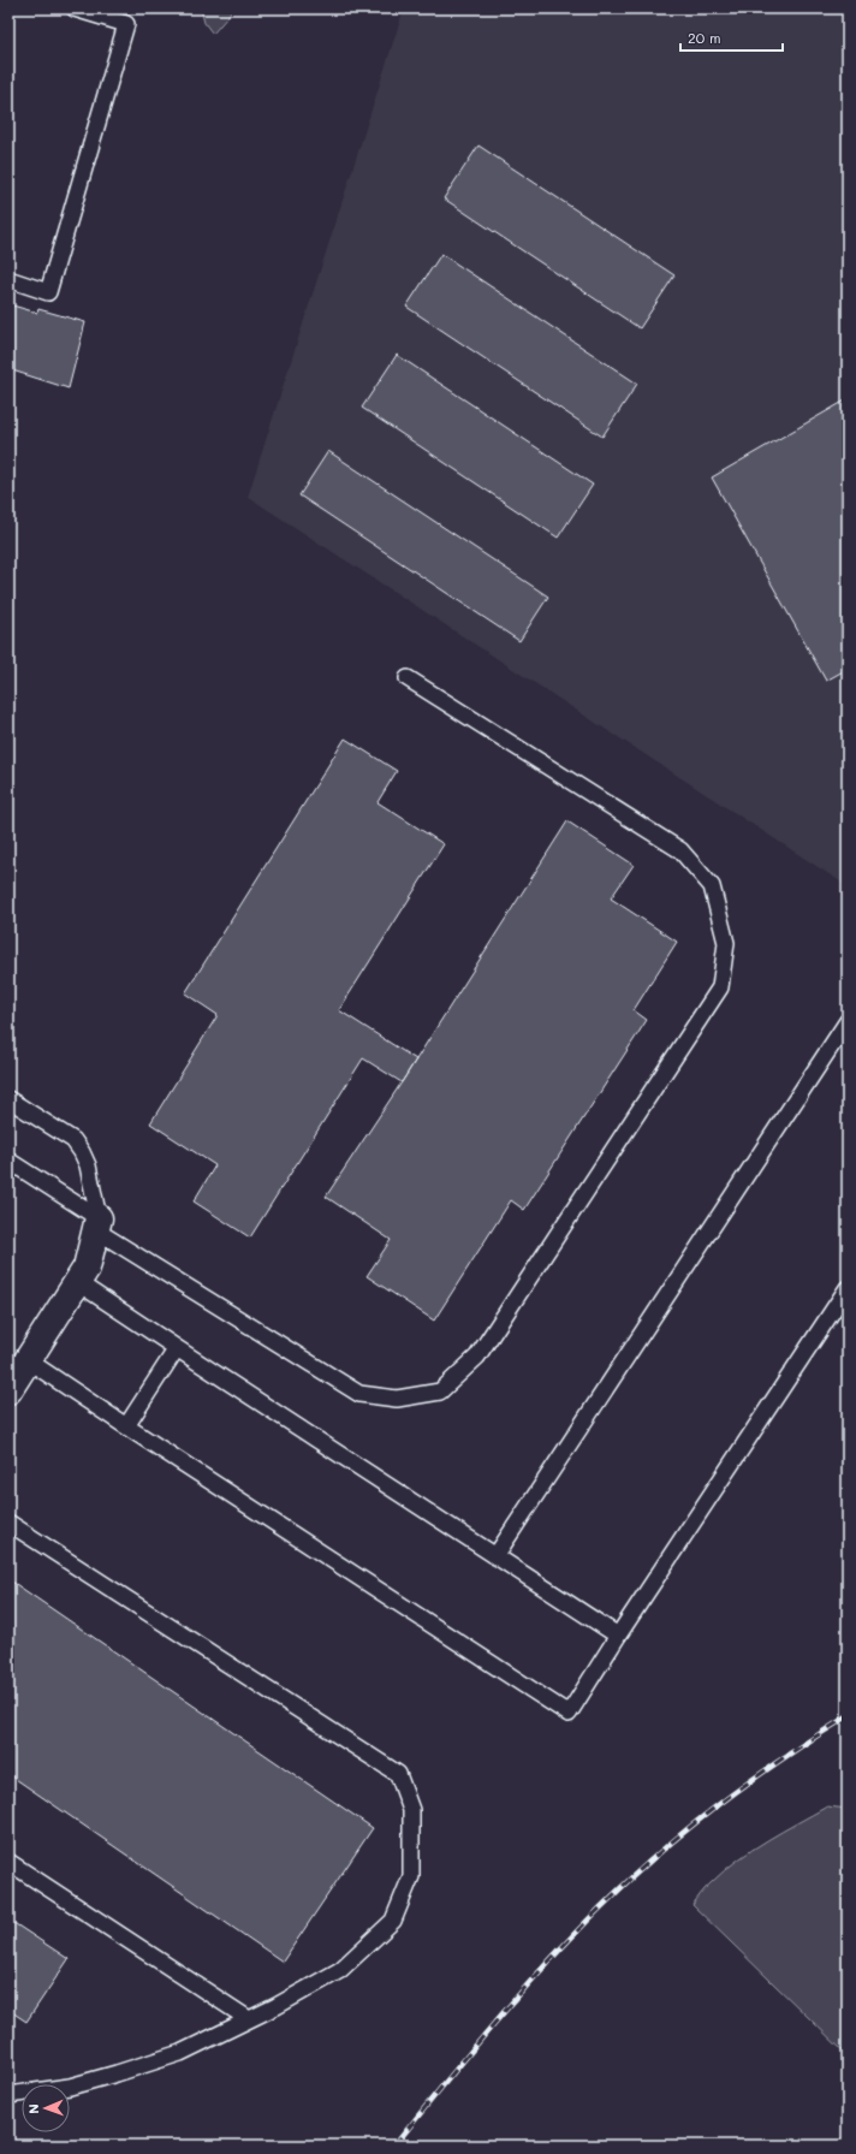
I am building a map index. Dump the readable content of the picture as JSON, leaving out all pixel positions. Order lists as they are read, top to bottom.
{
  "scale_bar": "20 m",
  "north": "left"
}
